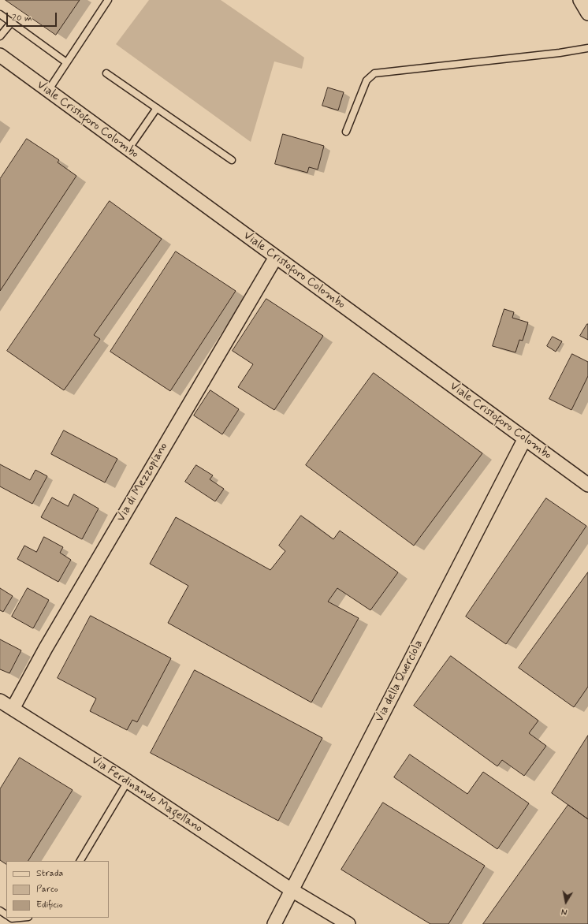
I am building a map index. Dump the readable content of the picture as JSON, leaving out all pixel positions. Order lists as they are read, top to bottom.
{
  "streets": {
    "street": [
      "Viale Cristoforo Colombo",
      "Via di Mezzopiano",
      "Via della Querciola",
      "Via Ferdinando Magellano"
    ]
  },
  "crossings": [
    ["Viale Cristoforo Colombo", "Via di Mezzopiano"],
    ["Viale Cristoforo Colombo", "Via della Querciola"],
    ["Via di Mezzopiano", "Via Ferdinando Magellano"],
    ["Via della Querciola", "Via Ferdinando Magellano"]
  ],
  "legend": ["Strada", "Parco", "Edificio"],
  "scale_bar": "20 m",
  "north": "bottom"
}
